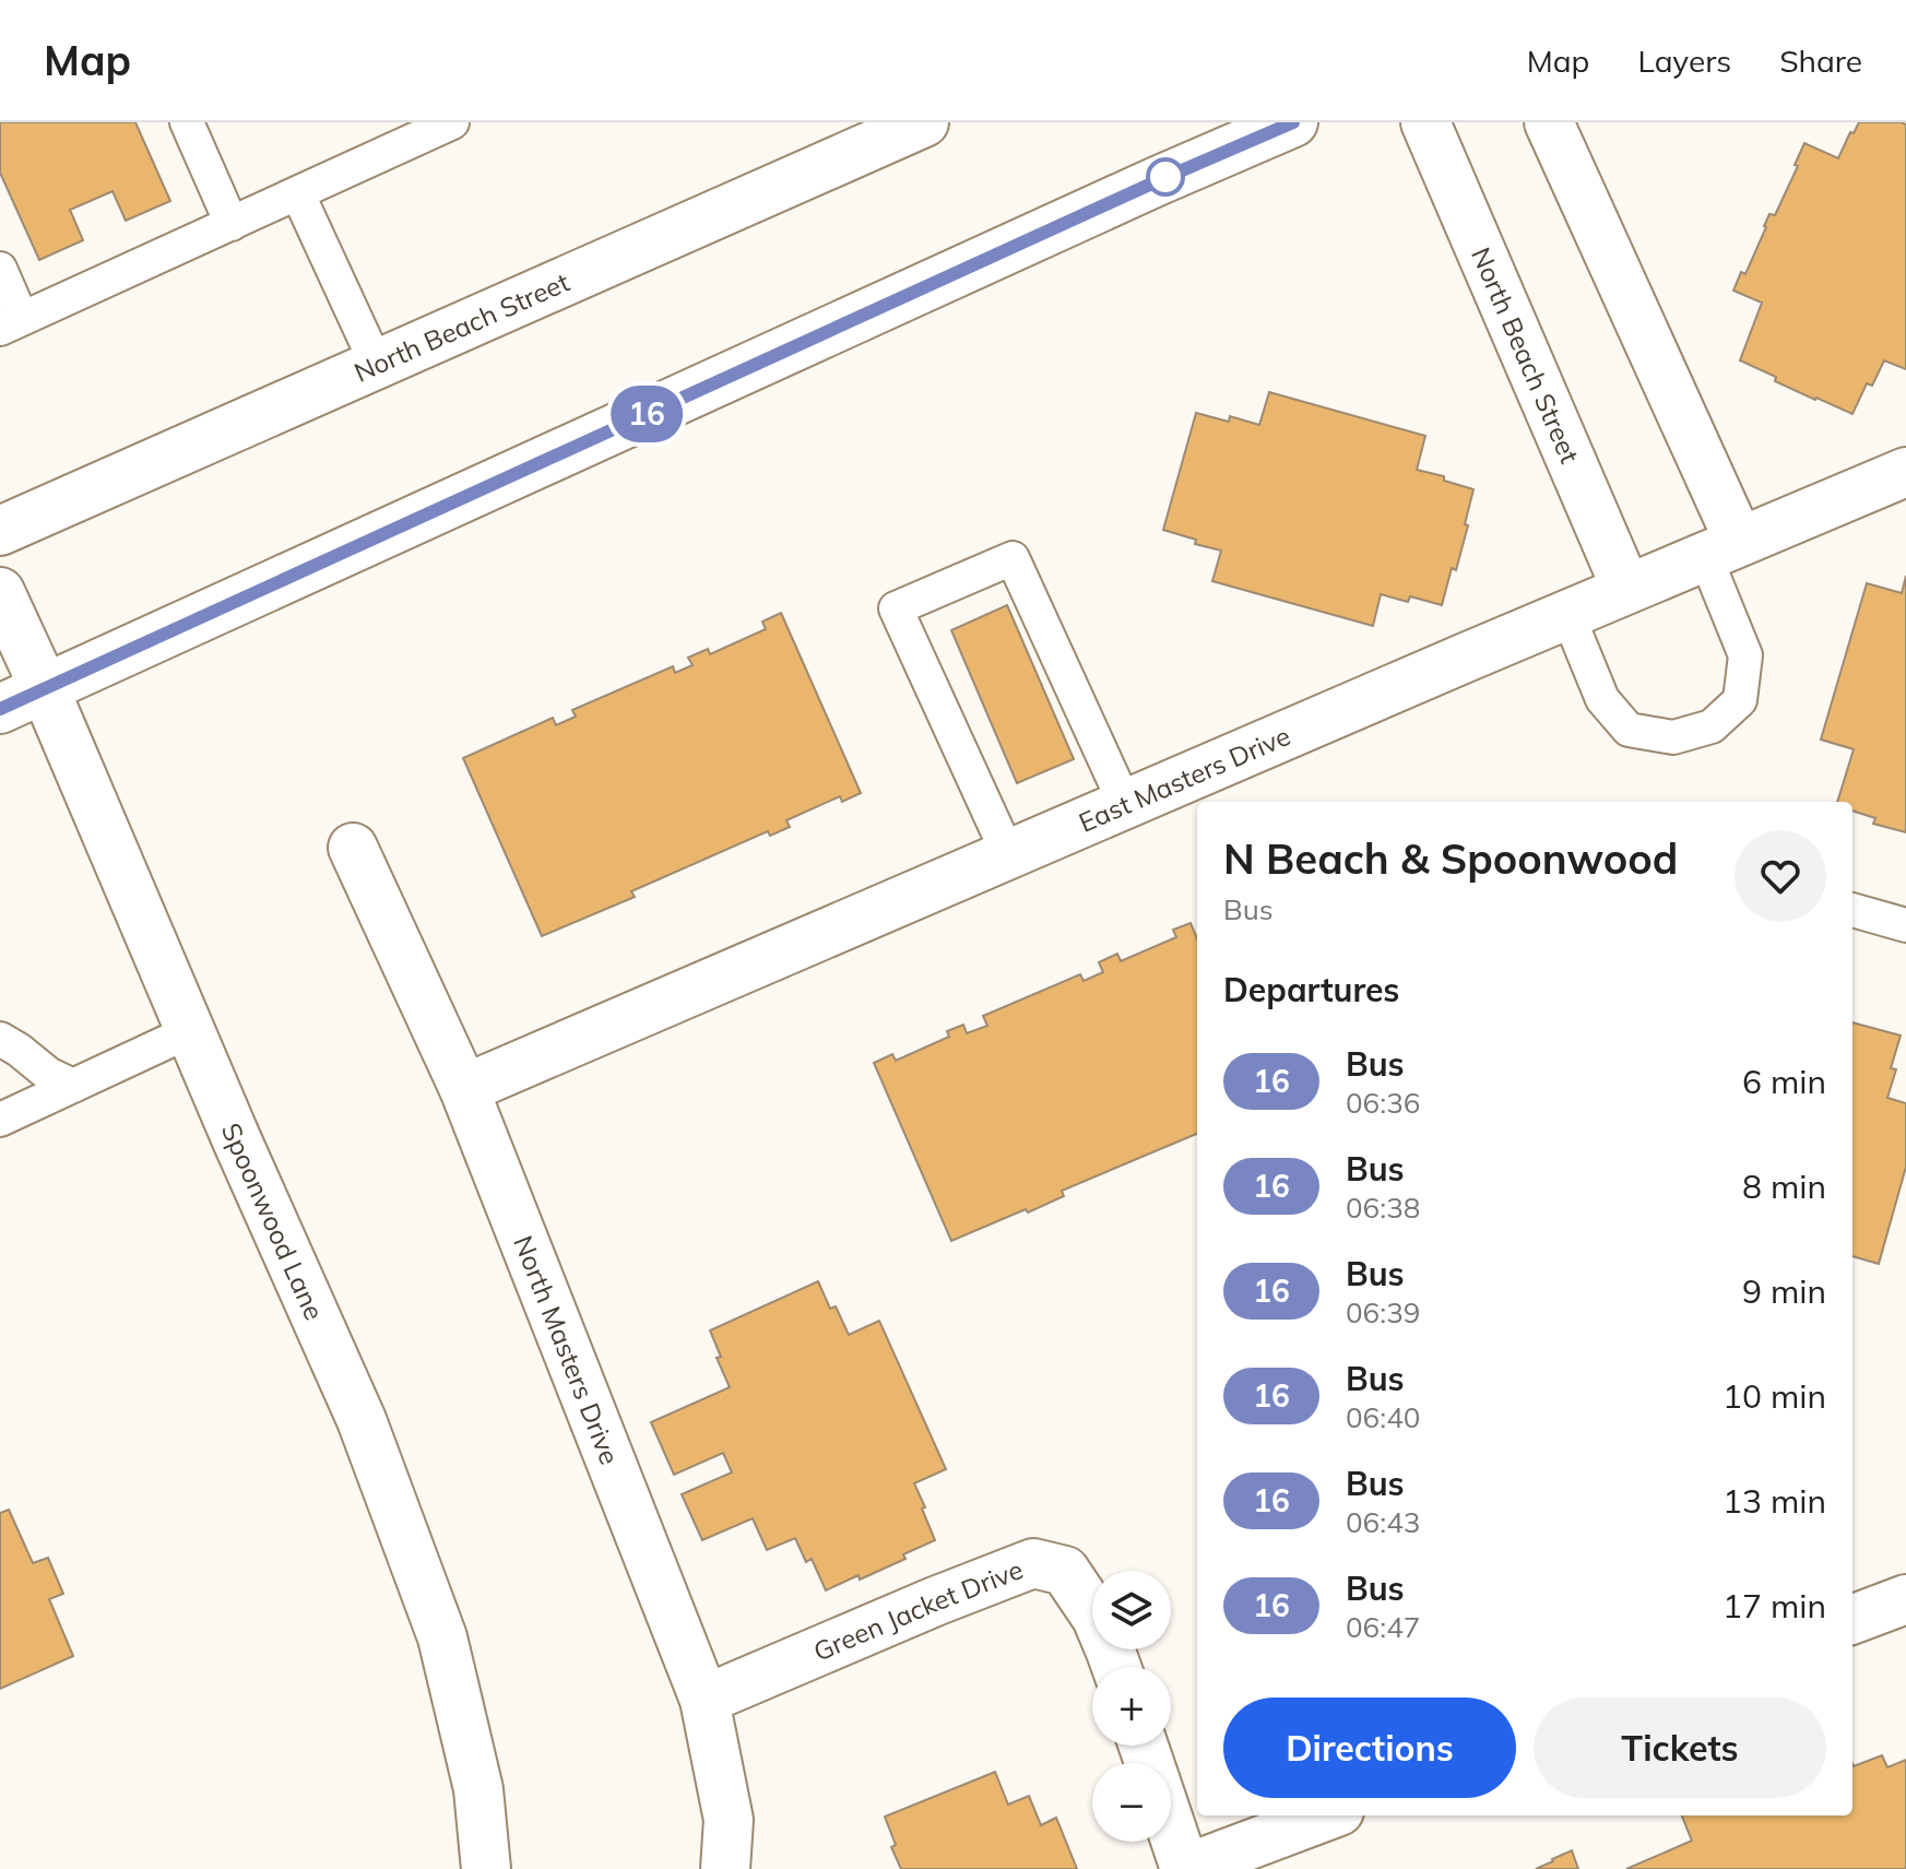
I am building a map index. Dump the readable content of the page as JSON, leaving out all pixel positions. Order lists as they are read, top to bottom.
{
  "streets": {
    "street": [
      "North Beach Street",
      "East Masters Drive",
      "Spoonwood Lane",
      "North Masters Drive",
      "Green Jacket Drive"
    ]
  },
  "crossings": [
    ["North Beach Street", "East Masters Drive"],
    ["East Masters Drive", "North Masters Drive"],
    ["North Masters Drive", "Green Jacket Drive"]
  ],
  "lines": ["bus line 16"],
  "page": {
    "header": "Map",
    "nav": ["Map", "Layers", "Share"],
    "on_map": "16",
    "heading": [
      ["N Beach & Spoonwood", "Bus"],
      "Departures"
    ],
    "list": [
      {
        "mark": "16",
        "name": "Bus",
        "note": "06:36",
        "value": "6 min"
      },
      {
        "mark": "16",
        "name": "Bus",
        "note": "06:38",
        "value": "8 min"
      },
      {
        "mark": "16",
        "name": "Bus",
        "note": "06:39",
        "value": "9 min"
      },
      {
        "mark": "16",
        "name": "Bus",
        "note": "06:40",
        "value": "10 min"
      },
      {
        "mark": "16",
        "name": "Bus",
        "note": "06:43",
        "value": "13 min"
      },
      {
        "mark": "16",
        "name": "Bus",
        "note": "06:47",
        "value": "17 min"
      }
    ],
    "map_buttons": ["+", "−"],
    "buttons": ["Directions", "Tickets"]
  }
}
